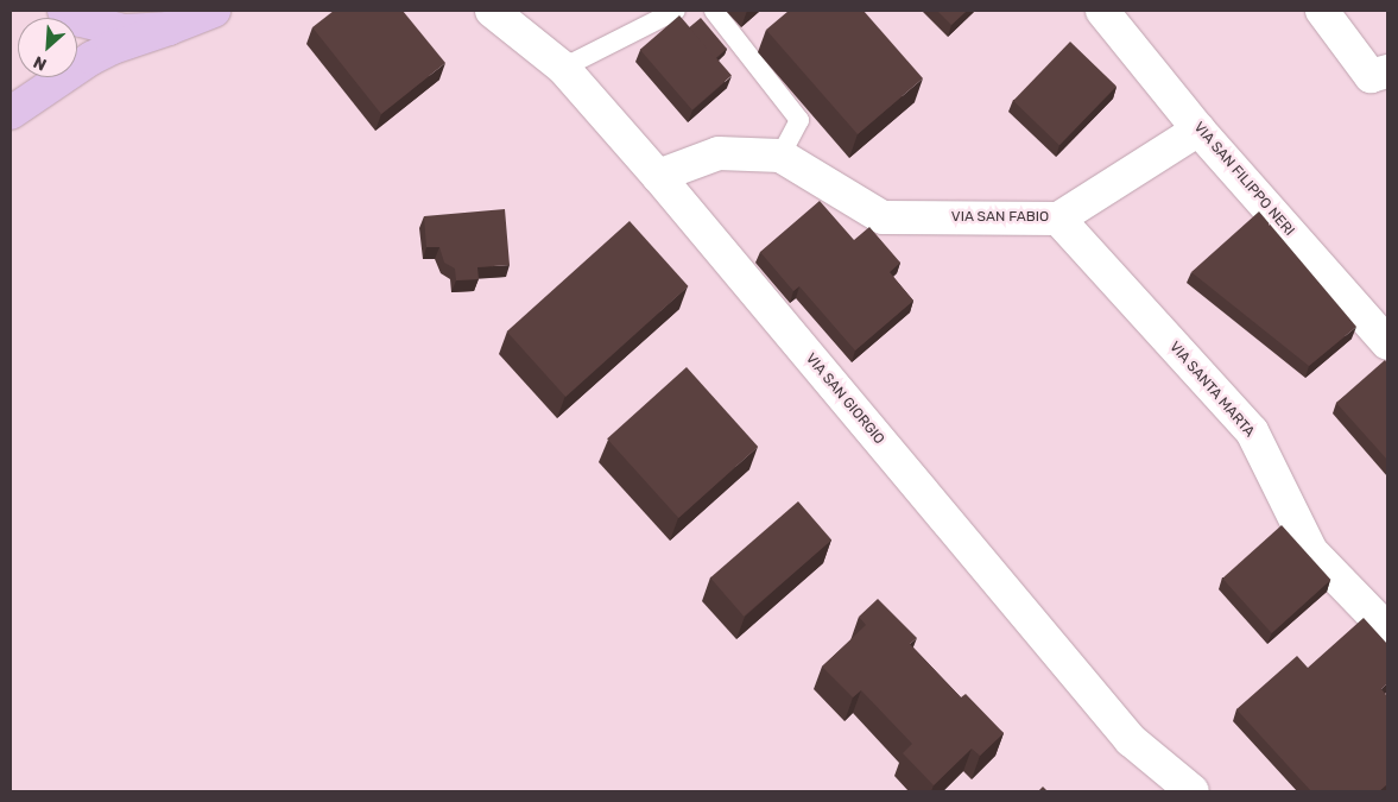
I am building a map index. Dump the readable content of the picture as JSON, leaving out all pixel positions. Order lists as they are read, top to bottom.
{
  "streets": {
    "street": [
      "VIA SAN FILIPPO NERI",
      "VIA SAN FABIO",
      "VIA SANTA MARTA",
      "VIA SAN GIORGIO"
    ]
  },
  "crossings": [
    ["VIA SAN FILIPPO NERI", "VIA SAN FABIO"],
    ["VIA SAN FABIO", "VIA SANTA MARTA"]
  ],
  "north": "bottom left"
}
